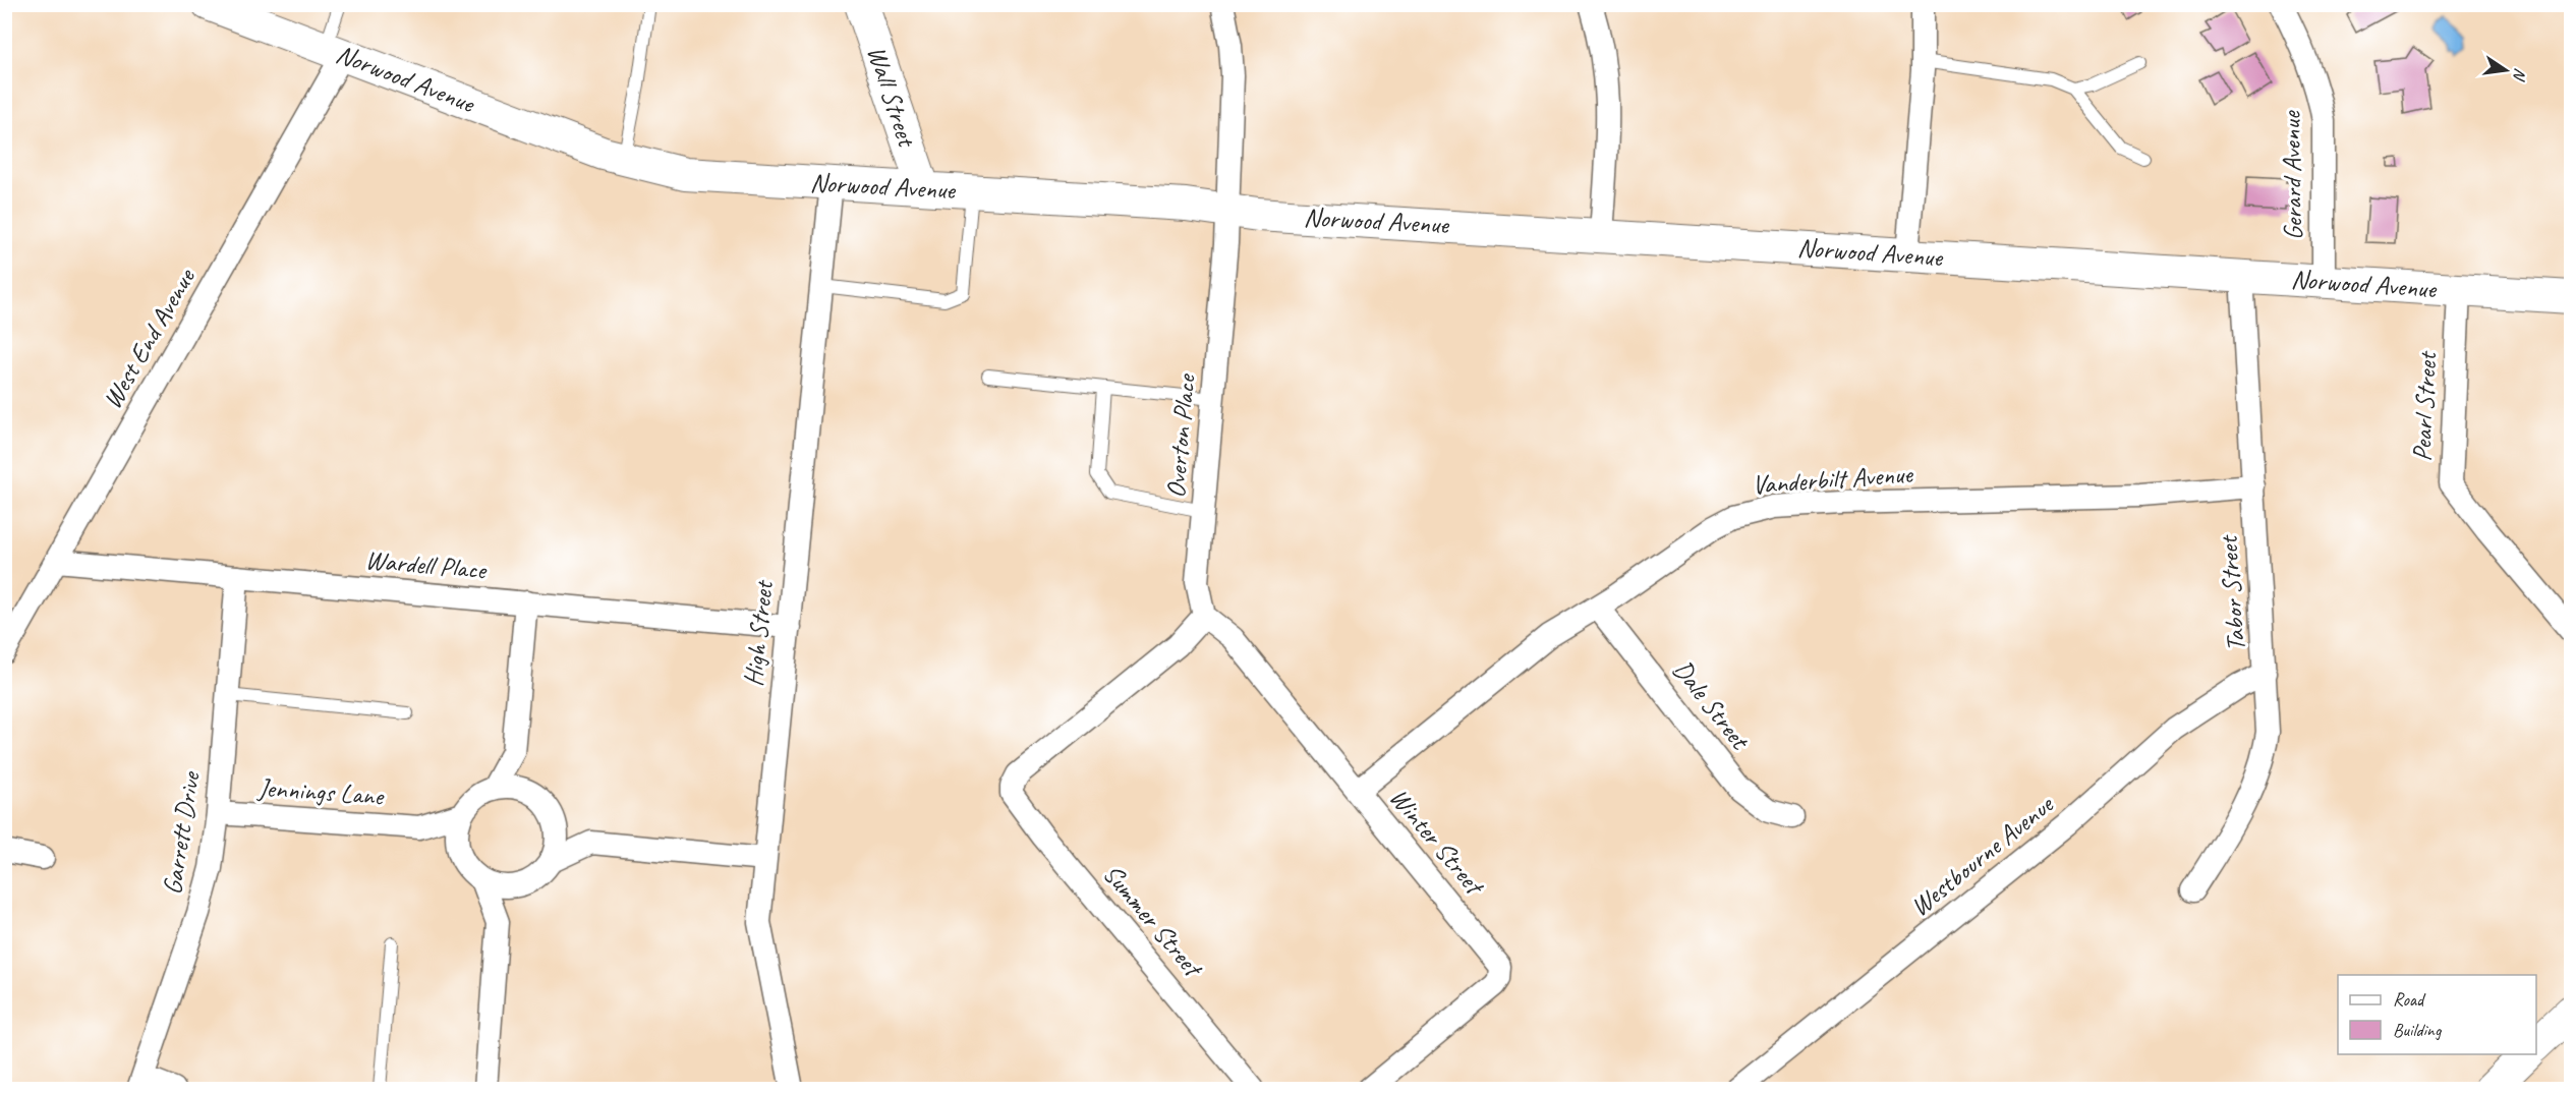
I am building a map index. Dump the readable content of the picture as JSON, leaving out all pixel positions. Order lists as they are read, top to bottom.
{
  "streets": {
    "street": [
      "Norwood Avenue",
      "Wall Street",
      "Gerard Avenue",
      "West End Avenue",
      "Pearl Street",
      "Overton Place",
      "Vanderbilt Avenue",
      "Wardell Place",
      "Tabor Street",
      "High Street",
      "Dale Street",
      "Jennings Lane",
      "Garrett Drive",
      "Winter Street",
      "Westbourne Avenue",
      "Summer Street"
    ]
  },
  "crossings": [
    ["Norwood Avenue", "Wall Street"],
    ["Norwood Avenue", "Gerard Avenue"],
    ["Norwood Avenue", "West End Avenue"],
    ["Norwood Avenue", "Pearl Street"],
    ["Norwood Avenue", "Overton Place"],
    ["Norwood Avenue", "Tabor Street"],
    ["Norwood Avenue", "High Street"],
    ["West End Avenue", "Wardell Place"],
    ["Overton Place", "Winter Street"],
    ["Overton Place", "Summer Street"],
    ["Vanderbilt Avenue", "Tabor Street"],
    ["Vanderbilt Avenue", "Dale Street"],
    ["Vanderbilt Avenue", "Winter Street"],
    ["Wardell Place", "High Street"],
    ["Wardell Place", "Garrett Drive"],
    ["Tabor Street", "Westbourne Avenue"],
    ["Jennings Lane", "Garrett Drive"],
    ["Winter Street", "Summer Street"]
  ],
  "legend": ["Road", "Building"],
  "north": "right"
}
